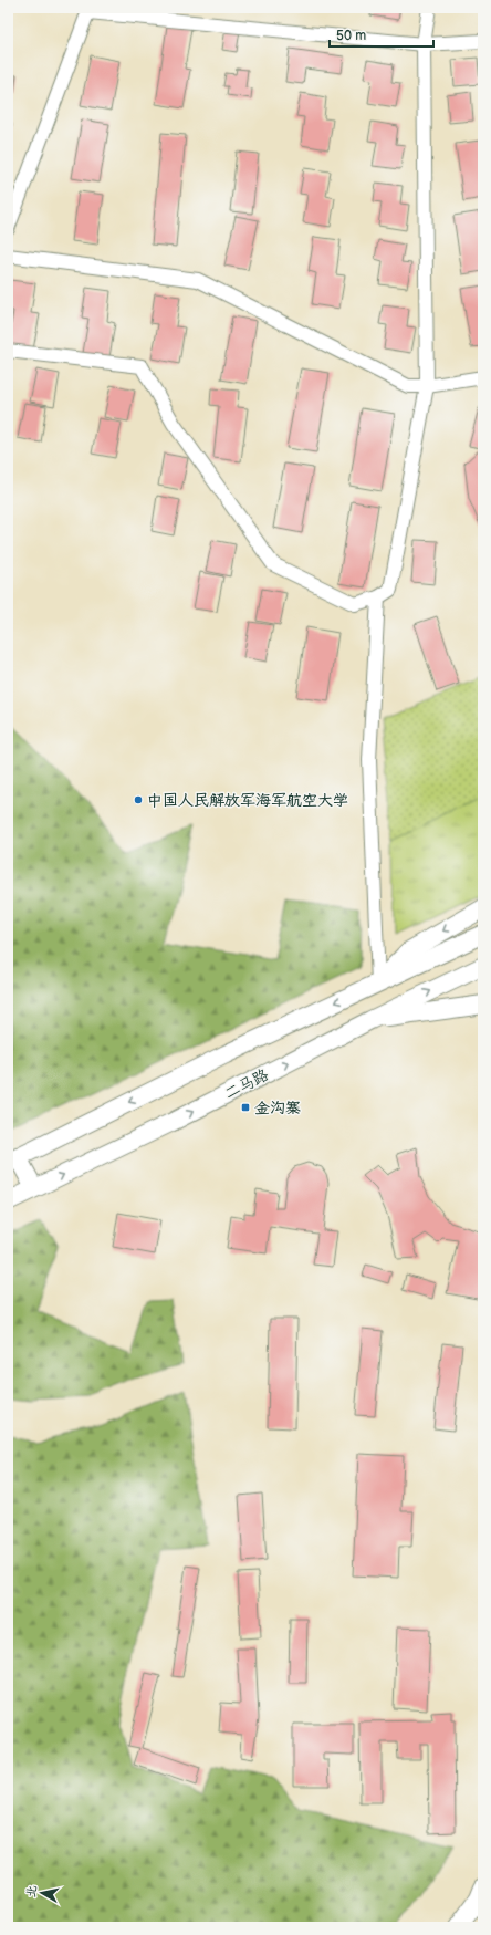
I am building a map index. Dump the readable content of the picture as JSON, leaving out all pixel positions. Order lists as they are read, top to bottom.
{
  "streets": {
    "main road": ["二马路"]
  },
  "places": {
    "other": ["中国人民解放军海军航空大学"],
    "transit": ["金沟寨"]
  },
  "scale_bar": "50 m",
  "north": "left"
}
